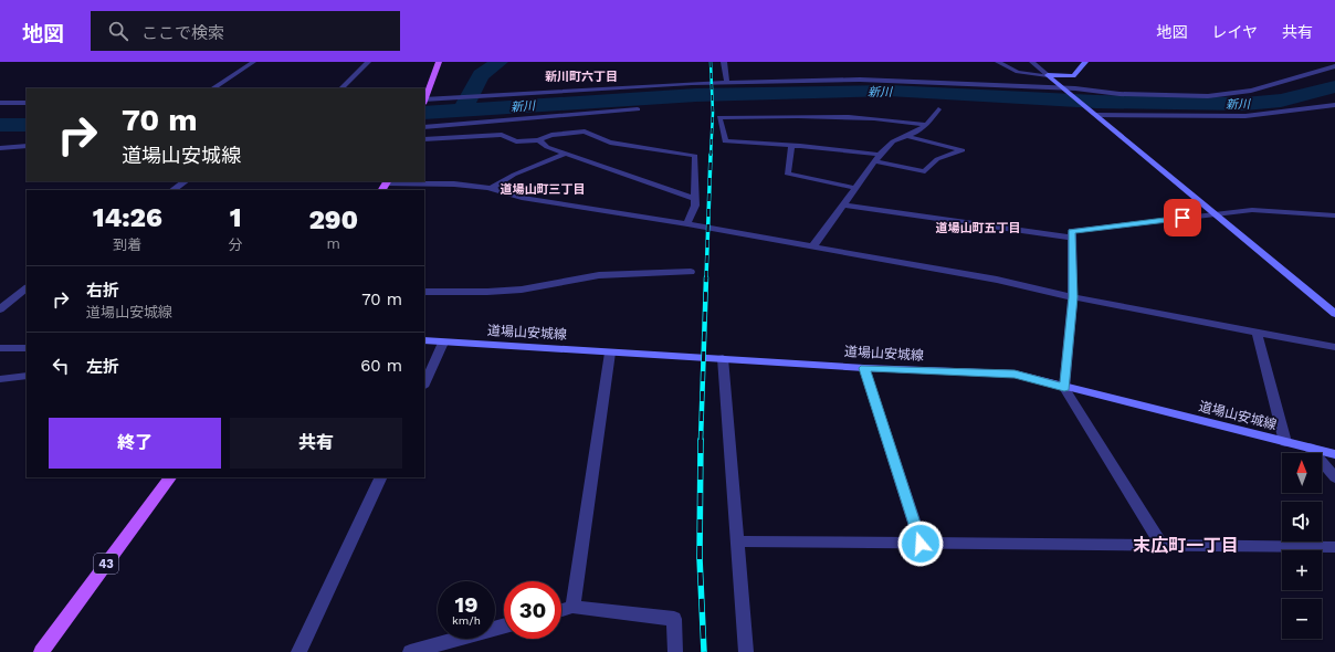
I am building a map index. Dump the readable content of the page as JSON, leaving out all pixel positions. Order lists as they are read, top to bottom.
{
  "streets": {
    "main road": ["道場山安城線", "43"]
  },
  "districts": [
    "新川町六丁目",
    "道場山町三丁目",
    "道場山町五丁目",
    "末広町一丁目"
  ],
  "water": ["新川"],
  "north": "top",
  "page": {
    "header": "地図",
    "search": "ここで検索",
    "nav": ["地図", "レイヤ", "共有"],
    "turn": ["70 m", "道場山安城線"],
    "eta": [
      "14:26",
      "到着",
      "1",
      "分",
      "290",
      "m"
    ],
    "list": [
      {
        "name": "右折",
        "note": "道場山安城線",
        "value": "70 m"
      },
      {
        "name": "左折",
        "value": "60 m"
      }
    ],
    "buttons": ["終了", "共有"],
    "map_buttons": ["+", "−"],
    "speed": "19 km/h",
    "limit": "30"
  }
}
